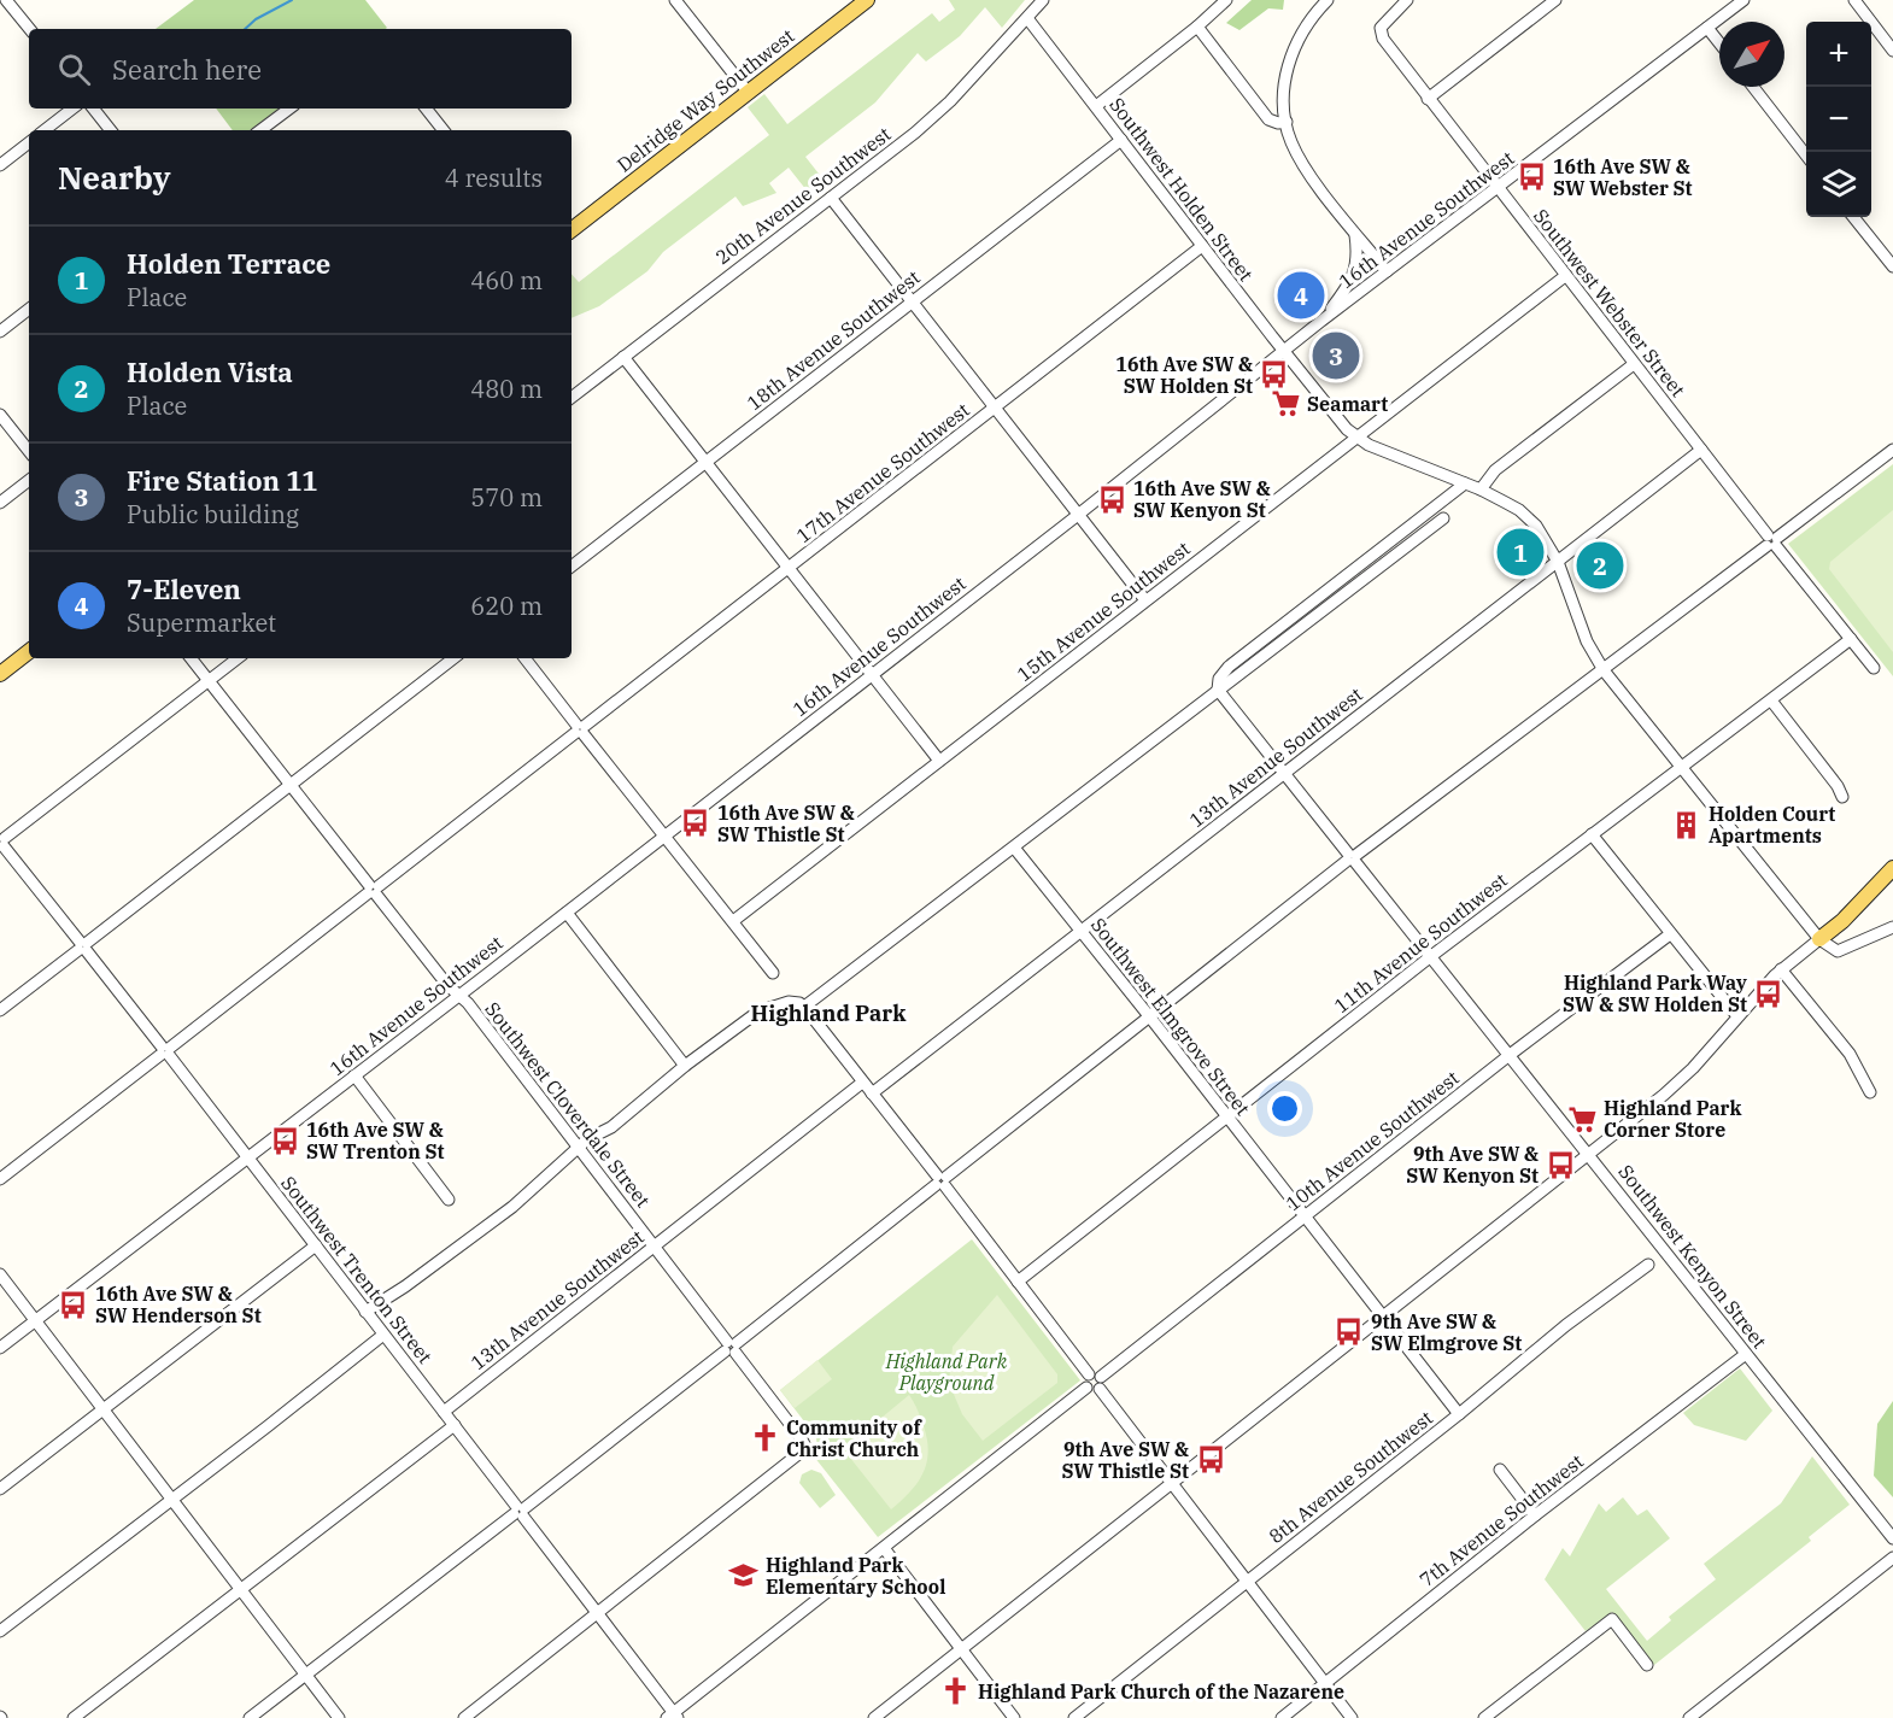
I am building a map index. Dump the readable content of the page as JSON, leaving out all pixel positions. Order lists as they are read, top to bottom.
{
  "streets": {
    "main road": ["Delridge Way Southwest"],
    "street": [
      "Southwest Holden Street",
      "20th Avenue Southwest",
      "16th Avenue Southwest",
      "Southwest Webster Street",
      "18th Avenue Southwest",
      "17th Avenue Southwest",
      "15th Avenue Southwest",
      "13th Avenue Southwest",
      "11th Avenue Southwest",
      "Southwest Elmgrove Street",
      "Southwest Cloverdale Street",
      "10th Avenue Southwest",
      "Southwest Kenyon Street",
      "Southwest Trenton Street",
      "8th Avenue Southwest",
      "7th Avenue Southwest"
    ]
  },
  "crossings": [
    ["Southwest Holden Street", "20th Avenue Southwest"],
    ["Southwest Holden Street", "16th Avenue Southwest"],
    ["Southwest Holden Street", "18th Avenue Southwest"],
    ["Southwest Holden Street", "17th Avenue Southwest"],
    ["Southwest Holden Street", "15th Avenue Southwest"],
    ["Southwest Holden Street", "13th Avenue Southwest"],
    ["Southwest Holden Street", "11th Avenue Southwest"],
    ["16th Avenue Southwest", "Southwest Webster Street"],
    ["16th Avenue Southwest", "Southwest Cloverdale Street"],
    ["16th Avenue Southwest", "Southwest Trenton Street"],
    ["Southwest Webster Street", "15th Avenue Southwest"],
    ["Southwest Webster Street", "13th Avenue Southwest"],
    ["Southwest Webster Street", "11th Avenue Southwest"],
    ["17th Avenue Southwest", "Southwest Cloverdale Street"],
    ["17th Avenue Southwest", "Southwest Trenton Street"],
    ["13th Avenue Southwest", "Southwest Elmgrove Street"],
    ["13th Avenue Southwest", "Southwest Cloverdale Street"],
    ["13th Avenue Southwest", "Southwest Kenyon Street"],
    ["13th Avenue Southwest", "Southwest Trenton Street"],
    ["11th Avenue Southwest", "Southwest Elmgrove Street"],
    ["11th Avenue Southwest", "Southwest Kenyon Street"],
    ["Southwest Elmgrove Street", "10th Avenue Southwest"],
    ["Southwest Elmgrove Street", "8th Avenue Southwest"],
    ["Southwest Cloverdale Street", "Southwest Trenton Street"],
    ["10th Avenue Southwest", "Southwest Kenyon Street"],
    ["Southwest Kenyon Street", "7th Avenue Southwest"]
  ],
  "districts": ["Highland Park"],
  "parks": ["Highland Park Playground"],
  "places": {
    "bus stop": [
      "16th Ave SW & SW Webster St",
      "16th Ave SW & SW Holden St",
      "16th Ave SW & SW Kenyon St",
      "16th Ave SW & SW Thistle St",
      "Highland Park Way SW & SW Holden St",
      "16th Ave SW & SW Trenton St",
      "9th Ave SW & SW Kenyon St",
      "16th Ave SW & SW Henderson St",
      "9th Ave SW & SW Elmgrove St",
      "9th Ave SW & SW Thistle St"
    ],
    "supermarket": ["Seamart", "Highland Park Corner Store"],
    "building": ["Holden Court Apartments"],
    "church": ["Community of Christ Church", "Highland Park Church of the Nazarene"],
    "school or university": ["Highland Park Elementary School"]
  },
  "north": "top right",
  "page": {
    "map_buttons": ["+", "−"],
    "search": "Search here",
    "heading": ["Nearby", "4 results"],
    "list": [
      {
        "mark": "1",
        "name": "Holden Terrace",
        "note": "Place",
        "value": "460 m"
      },
      {
        "mark": "2",
        "name": "Holden Vista",
        "note": "Place",
        "value": "480 m"
      },
      {
        "mark": "3",
        "name": "Fire Station 11",
        "note": "Public building",
        "value": "570 m"
      },
      {
        "mark": "4",
        "name": "7-Eleven",
        "note": "Supermarket",
        "value": "620 m"
      }
    ],
    "pins": [
      "4",
      "3",
      "1",
      "2"
    ]
  }
}
